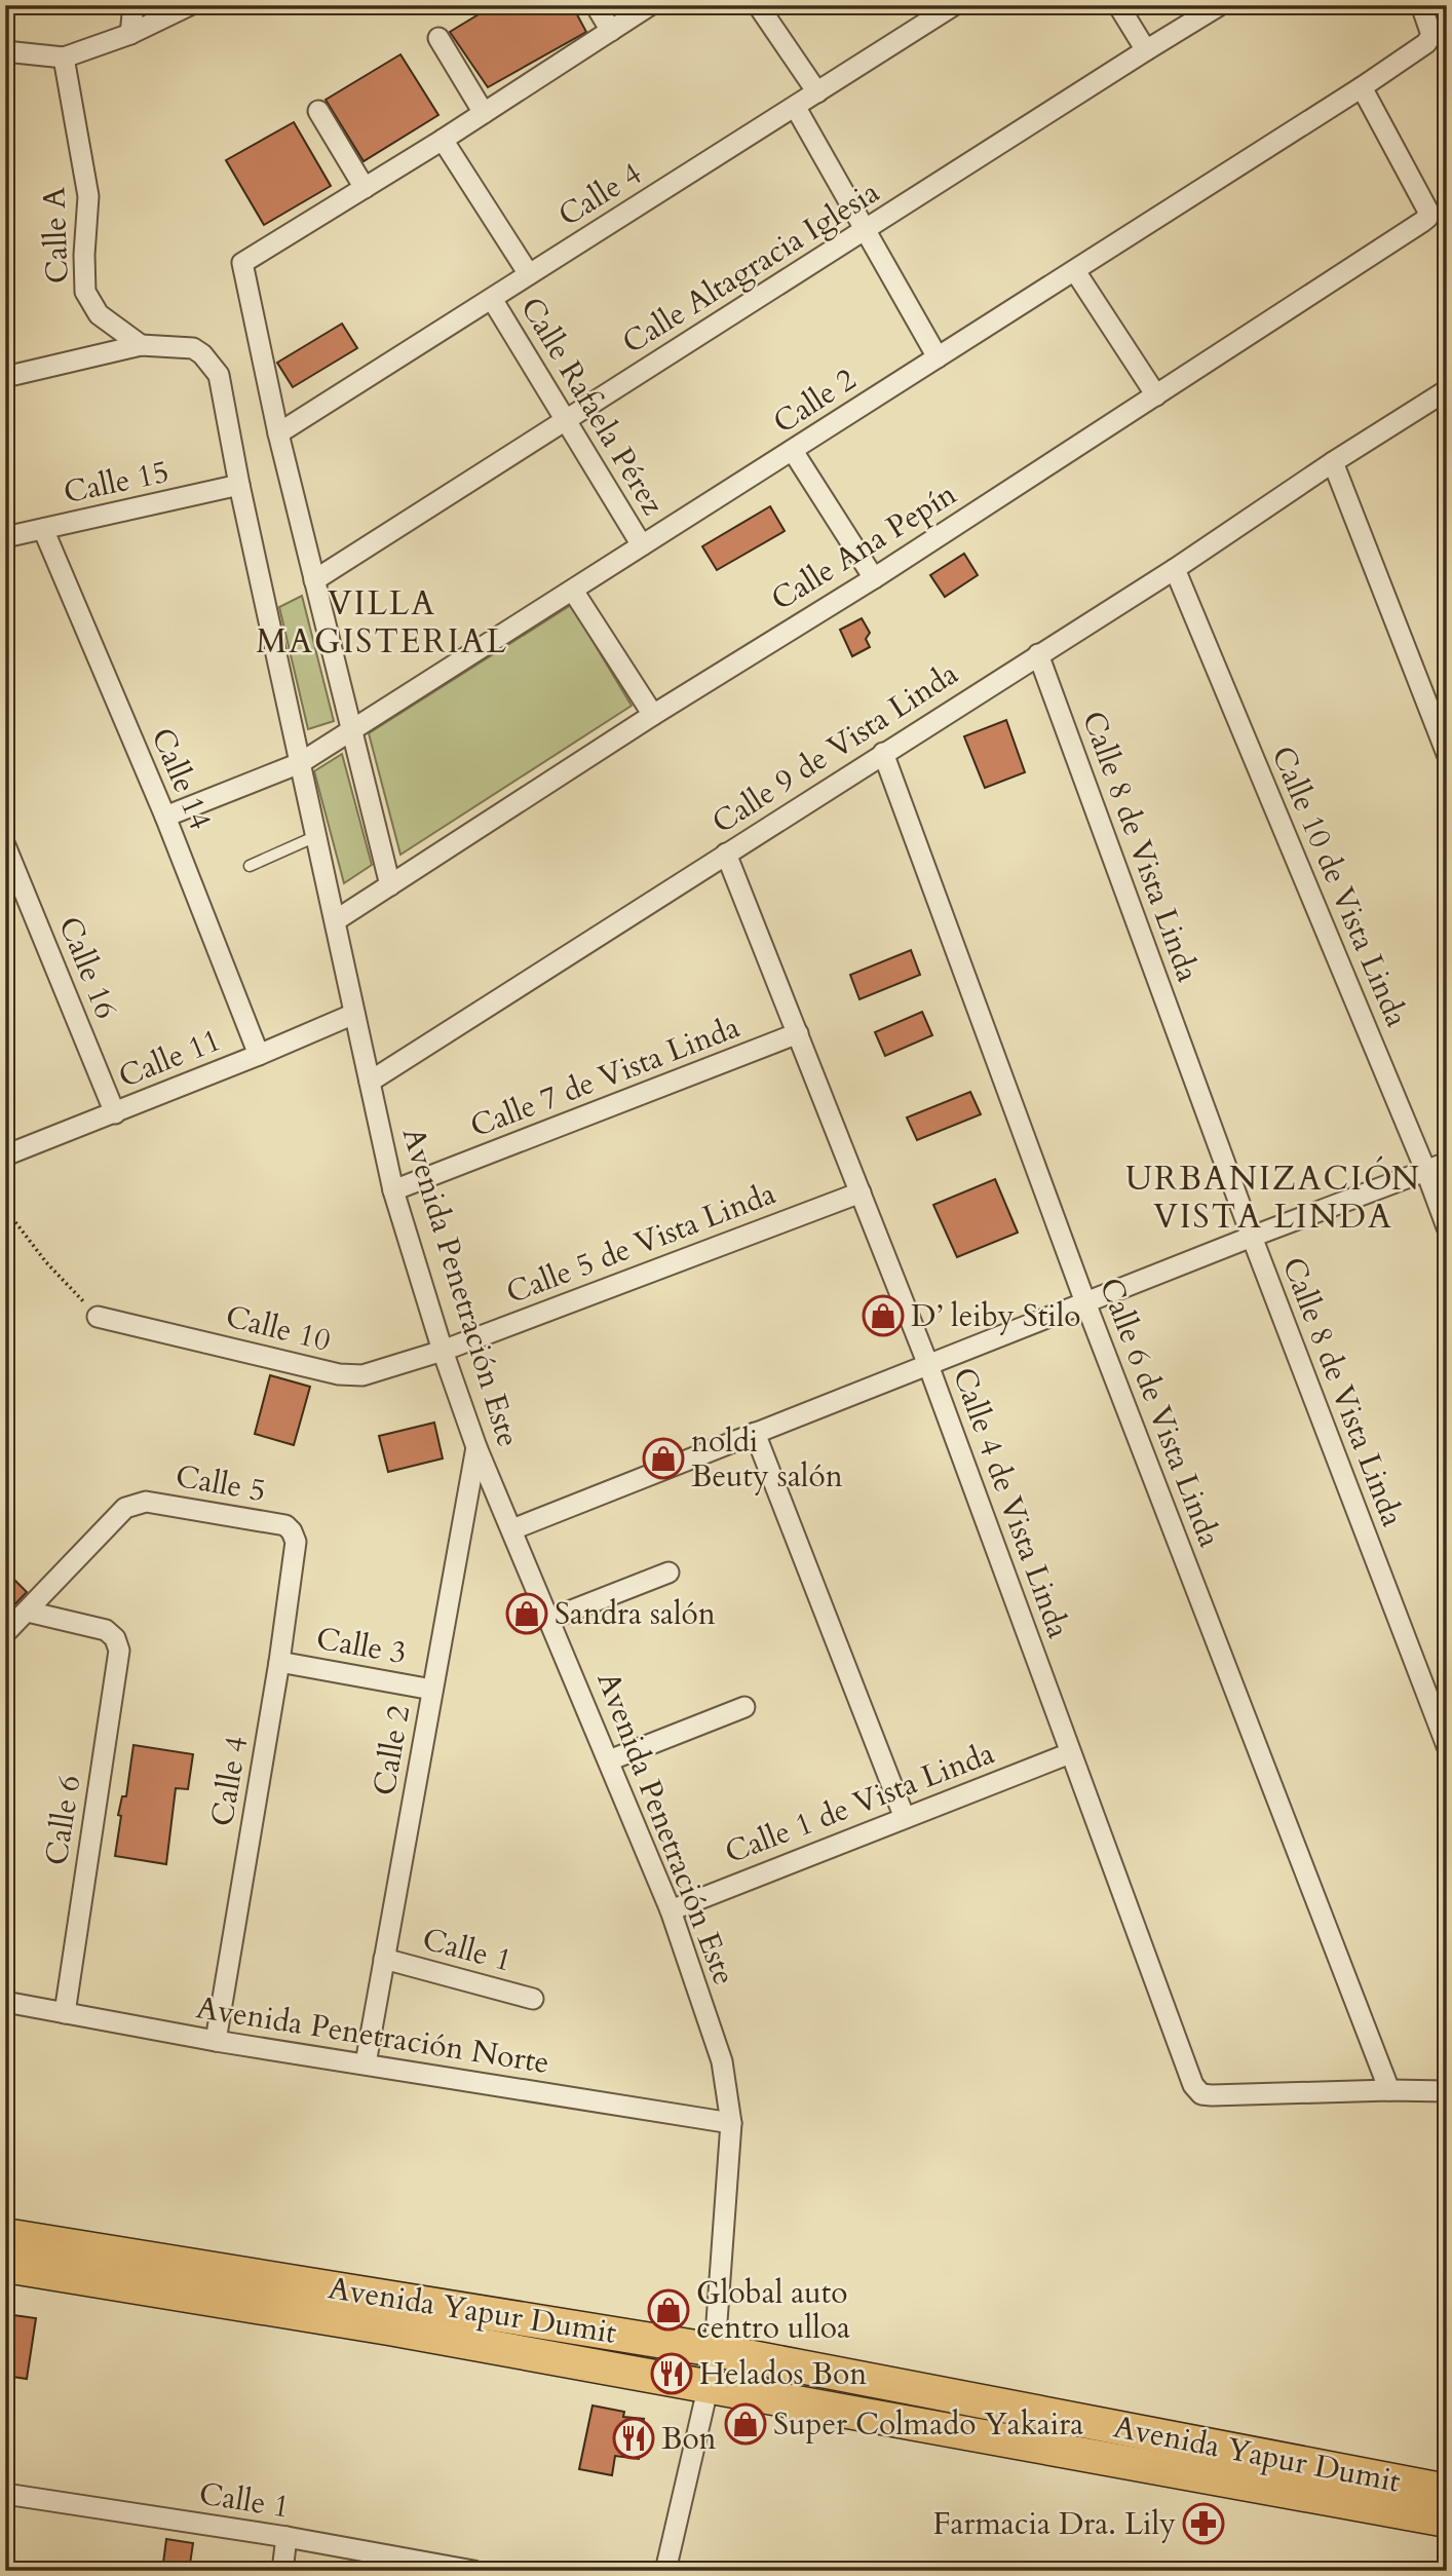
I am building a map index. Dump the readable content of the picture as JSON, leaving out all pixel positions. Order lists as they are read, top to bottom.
{
  "streets": {
    "main road": ["Avenida Yapur Dumit"],
    "street": [
      "Calle 4",
      "Calle A",
      "Calle Altagracia Iglesia",
      "Calle 2",
      "Calle Rafaela Pérez",
      "Calle 15",
      "Calle Ana Pepín",
      "Calle 9 de Vista Linda",
      "Calle 14",
      "Calle 8 de Vista Linda",
      "Calle 10 de Vista Linda",
      "Calle 16",
      "Calle 11",
      "Calle 7 de Vista Linda",
      "Calle 5 de Vista Linda",
      "Avenida Penetración Este",
      "Calle 10",
      "Calle 6 de Vista Linda",
      "Calle 5",
      "Calle 4 de Vista Linda",
      "Calle 3",
      "Calle 1 de Vista Linda",
      "Calle 6",
      "Calle 1",
      "Avenida Penetración Norte"
    ]
  },
  "crossings": [
    ["Calle 4", "Calle Rafaela Pérez"],
    ["Calle 4", "Calle 5"],
    ["Calle 4", "Calle 3"],
    ["Calle 4", "Avenida Penetración Norte"],
    ["Calle A", "Avenida Penetración Este"],
    ["Calle Altagracia Iglesia", "Calle Rafaela Pérez"],
    ["Calle 2", "Calle Rafaela Pérez"],
    ["Calle 2", "Calle Ana Pepín"],
    ["Calle 2", "Calle 14"],
    ["Calle 2", "Avenida Penetración Este"],
    ["Calle 2", "Calle 3"],
    ["Calle 2", "Calle 1"],
    ["Calle 2", "Avenida Penetración Norte"],
    ["Calle 15", "Calle 14"],
    ["Calle 15", "Avenida Penetración Este"],
    ["Calle Ana Pepín", "Avenida Penetración Este"],
    ["Calle 9 de Vista Linda", "Calle 8 de Vista Linda"],
    ["Calle 9 de Vista Linda", "Calle 10 de Vista Linda"],
    ["Calle 9 de Vista Linda", "Avenida Penetración Este"],
    ["Calle 9 de Vista Linda", "Calle 6 de Vista Linda"],
    ["Calle 9 de Vista Linda", "Calle 4 de Vista Linda"],
    ["Calle 14", "Calle 11"],
    ["Calle 16", "Calle 11"],
    ["Calle 11", "Avenida Penetración Este"],
    ["Calle 7 de Vista Linda", "Avenida Penetración Este"],
    ["Calle 7 de Vista Linda", "Calle 4 de Vista Linda"],
    ["Calle 5 de Vista Linda", "Avenida Penetración Este"],
    ["Calle 5 de Vista Linda", "Calle 10"],
    ["Calle 5 de Vista Linda", "Calle 4 de Vista Linda"],
    ["Avenida Penetración Este", "Calle 10"],
    ["Avenida Penetración Este", "Calle 1 de Vista Linda"],
    ["Avenida Penetración Este", "Avenida Penetración Norte"],
    ["Avenida Penetración Este", "Avenida Yapur Dumit"],
    ["Calle 6 de Vista Linda", "Calle 4 de Vista Linda"],
    ["Calle 5", "Calle 6"],
    ["Calle 4 de Vista Linda", "Calle 1 de Vista Linda"],
    ["Calle 6", "Avenida Penetración Norte"]
  ],
  "districts": ["VILLA MAGISTERIAL", "URBANIZACIÓN VISTA LINDA"],
  "places": {
    "shop": [
      "D’ leiby Stilo",
      "noldi Beuty salón",
      "Sandra salón",
      "Global auto centro ulloa",
      "Super Colmado Yakaira"
    ],
    "restaurant": ["Helados Bon", "Bon"],
    "pharmacy": ["Farmacia Dra. Lily"]
  }
}
